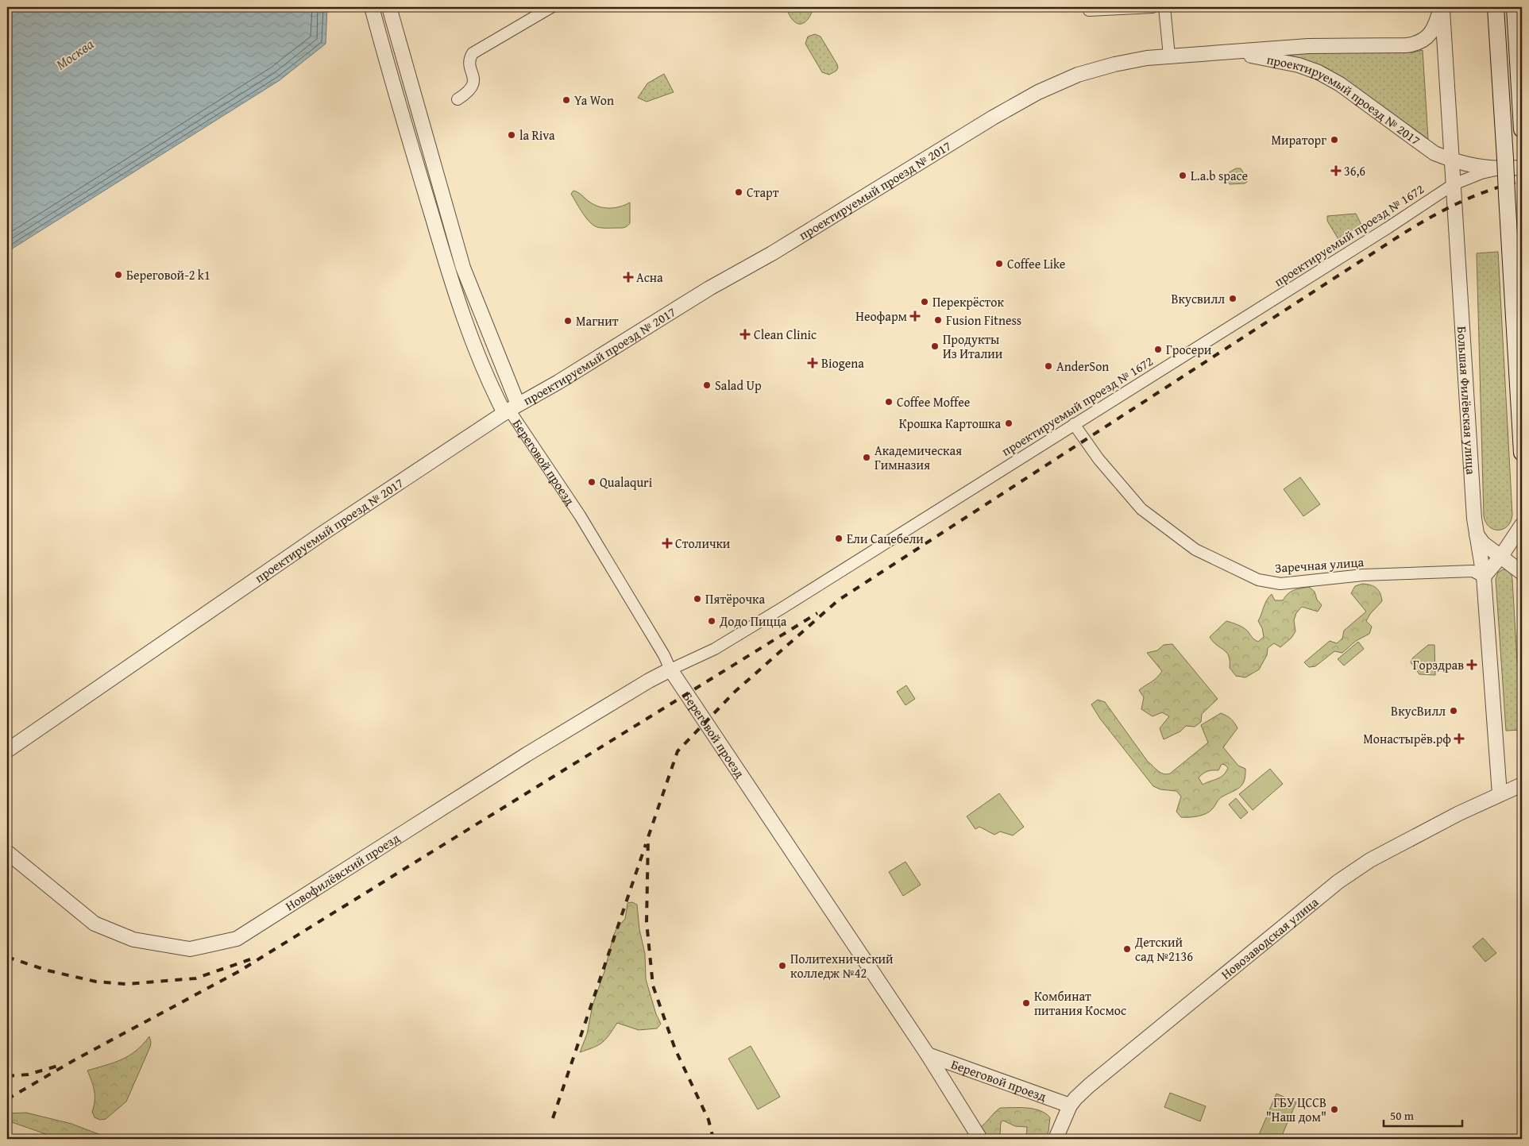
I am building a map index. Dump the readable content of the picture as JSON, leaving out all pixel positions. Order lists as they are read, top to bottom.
{
  "streets": {
    "street": [
      "проектируемый проезд № 2017",
      "проектируемый проезд № 1672",
      "Большая Филёвская улица",
      "Береговой проезд",
      "Заречная улица",
      "Новофилёвский проезд",
      "Новозаводская улица"
    ]
  },
  "crossings": [
    ["проектируемый проезд № 2017", "проектируемый проезд № 1672"],
    ["проектируемый проезд № 2017", "Большая Филёвская улица"],
    ["проектируемый проезд № 2017", "Береговой проезд"],
    ["проектируемый проезд № 1672", "Большая Филёвская улица"],
    ["проектируемый проезд № 1672", "Береговой проезд"],
    ["проектируемый проезд № 1672", "Заречная улица"],
    ["проектируемый проезд № 1672", "Новофилёвский проезд"],
    ["Большая Филёвская улица", "Заречная улица"],
    ["Большая Филёвская улица", "Новозаводская улица"],
    ["Береговой проезд", "Новофилёвский проезд"],
    ["Береговой проезд", "Новозаводская улица"]
  ],
  "water": ["Москва"],
  "places": {
    "other": [
      "Ya Won",
      "la Riva",
      "Мираторг",
      "L.a.b space",
      "Старт",
      "Coffee Like",
      "Береговой-2 k1",
      "Вкусвилл",
      "Перекрёсток",
      "Fusion Fitness",
      "Магнит",
      "Продукты Из Италии",
      "Гросери",
      "AnderSon",
      "Salad Up",
      "Coffee Moffee",
      "Крошка Картошка",
      "Академическая Гимназия",
      "Qualaquri",
      "Ели Сацебели",
      "Пятёрочка",
      "Додо Пицца",
      "ВкусВилл",
      "Детский сад №2136",
      "Политехнический колледж №42",
      "Комбинат питания Космос",
      "ГБУ ЦССВ \"Наш дом\""
    ],
    "health": [
      "36,6",
      "Асна",
      "Неофарм",
      "Clean Clinic",
      "Biogena",
      "Столички",
      "Горздрав",
      "Монастырёв.рф"
    ]
  },
  "scale_bar": "50 m"
}
